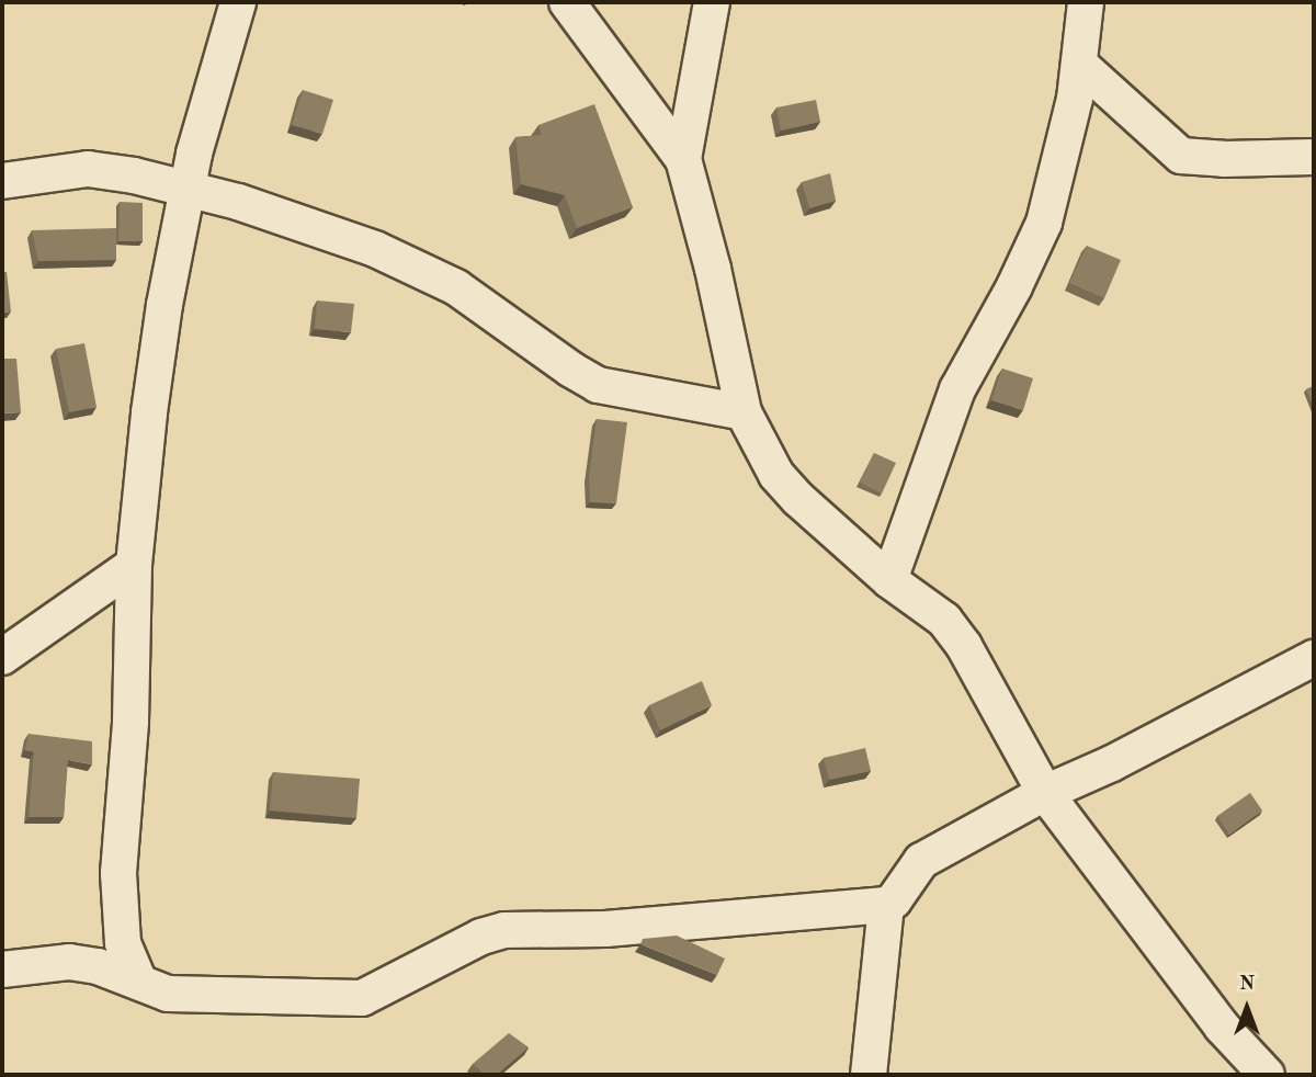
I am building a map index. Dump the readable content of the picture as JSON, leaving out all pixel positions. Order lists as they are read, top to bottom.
{
  "north": "top"
}
